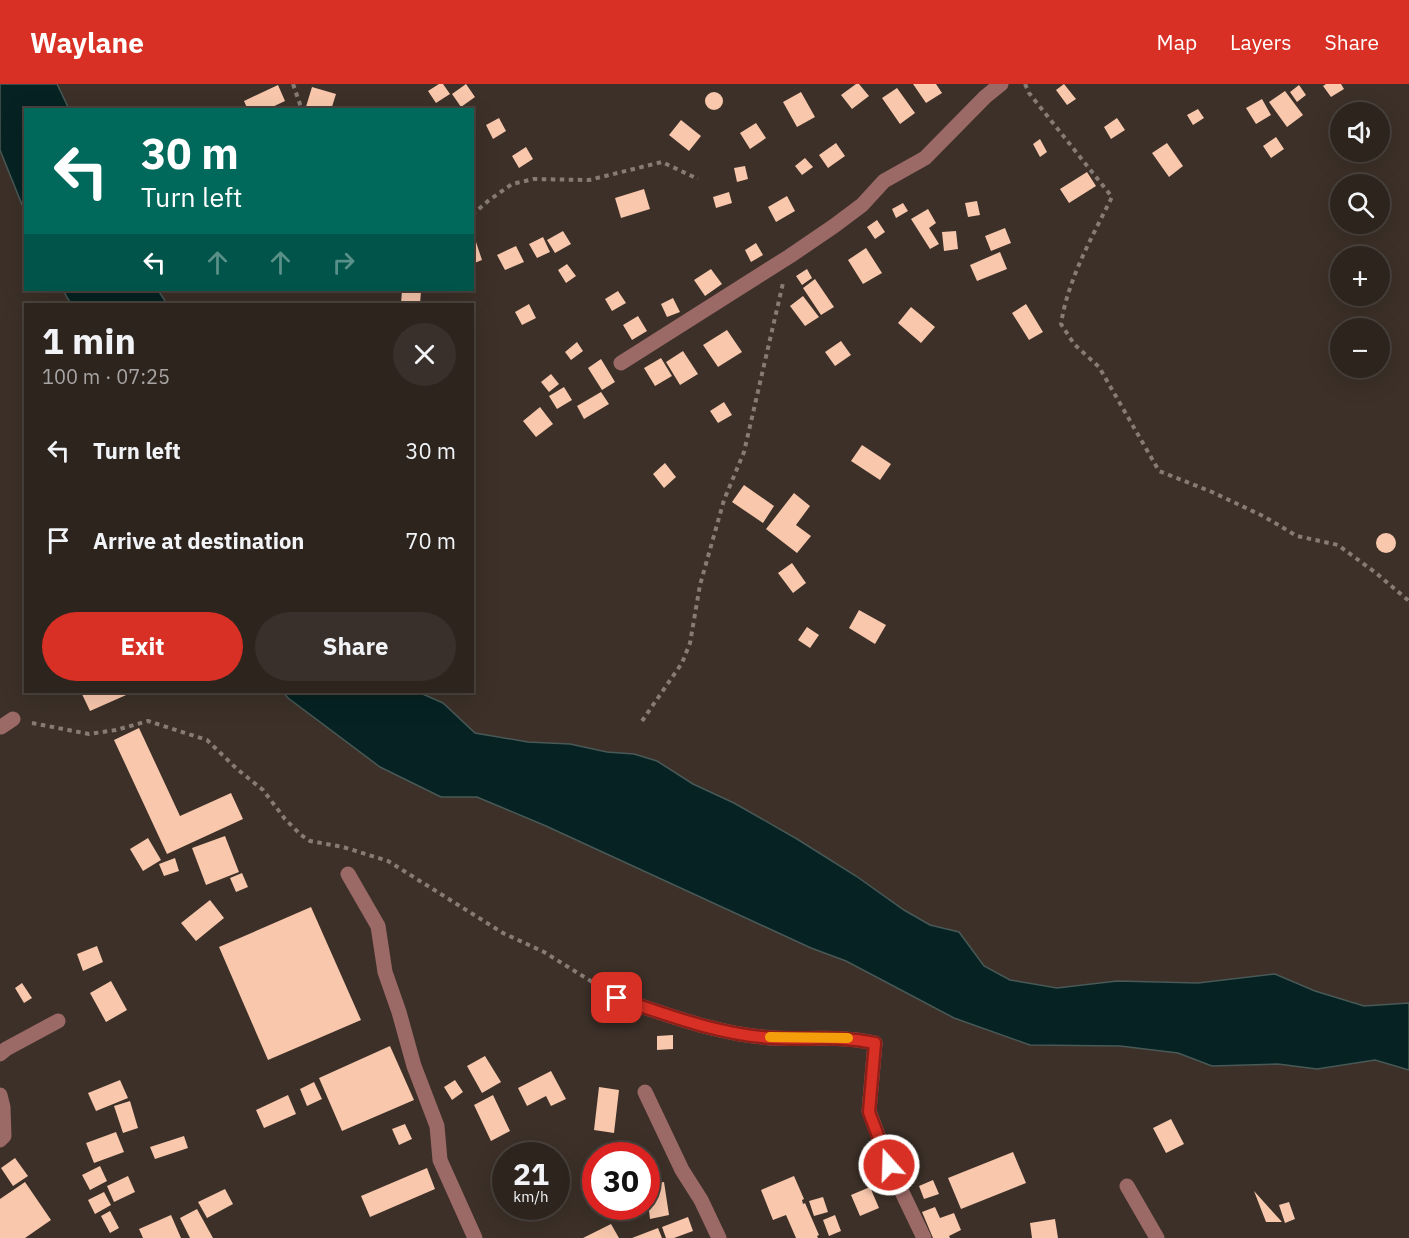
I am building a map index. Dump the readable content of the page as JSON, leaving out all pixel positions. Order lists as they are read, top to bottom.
{
  "page": {
    "header": "Waylane",
    "nav": ["Map", "Layers", "Share"],
    "map_buttons": ["+", "−"],
    "turn": ["30 m", "Turn left"],
    "heading": ["1 min", "100 m · 07:25"],
    "list": [
      {
        "name": "Turn left",
        "value": "30 m"
      },
      {
        "name": "Arrive at destination",
        "value": "70 m"
      }
    ],
    "buttons": ["Exit", "Share"],
    "speed": "21 km/h",
    "limit": "30"
  }
}
